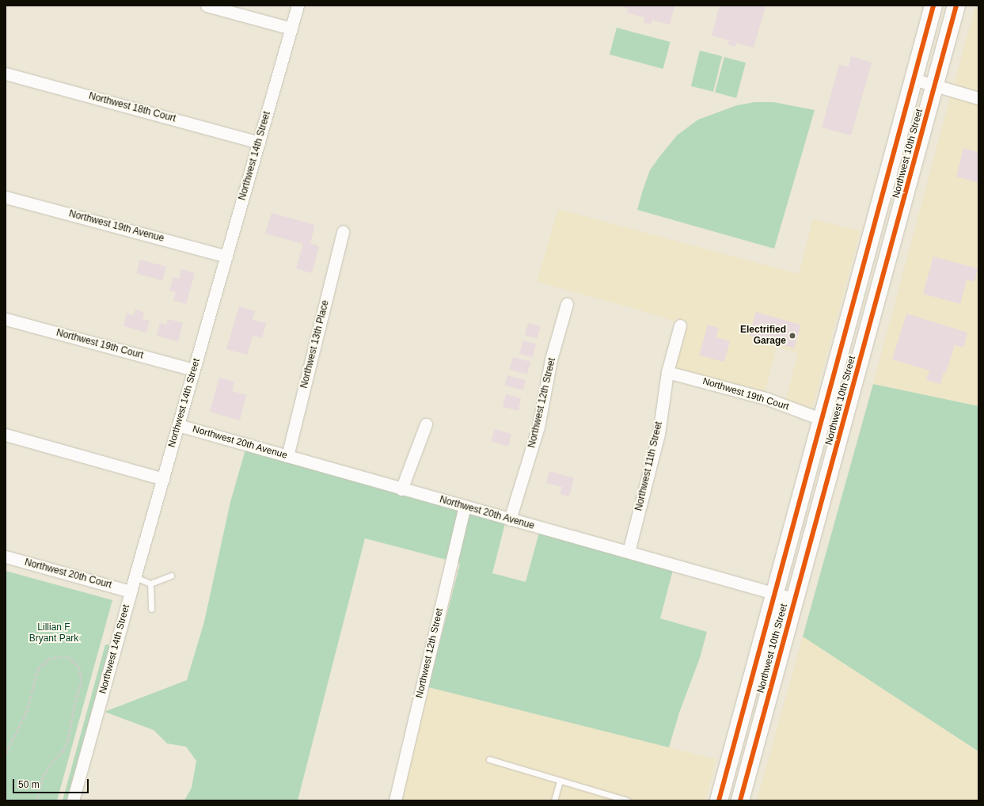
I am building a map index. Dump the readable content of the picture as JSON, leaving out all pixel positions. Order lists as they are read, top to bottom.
{
  "streets": {
    "highway": ["Northwest 10th Street"],
    "street": [
      "Northwest 18th Court",
      "Northwest 14th Street",
      "Northwest 19th Avenue",
      "Northwest 19th Court",
      "Northwest 13th Place",
      "Northwest 12th Street",
      "Northwest 20th Avenue",
      "Northwest 11th Street",
      "Northwest 20th Court"
    ]
  },
  "crossings": [
    ["Northwest 18th Court", "Northwest 14th Street"],
    ["Northwest 10th Street", "Northwest 19th Court"],
    ["Northwest 10th Street", "Northwest 20th Avenue"],
    ["Northwest 14th Street", "Northwest 19th Avenue"],
    ["Northwest 14th Street", "Northwest 19th Court"],
    ["Northwest 14th Street", "Northwest 20th Avenue"],
    ["Northwest 14th Street", "Northwest 20th Court"],
    ["Northwest 19th Court", "Northwest 11th Street"],
    ["Northwest 13th Place", "Northwest 20th Avenue"],
    ["Northwest 12th Street", "Northwest 20th Avenue"],
    ["Northwest 20th Avenue", "Northwest 11th Street"]
  ],
  "parks": ["Lillian F Bryant Park"],
  "places": ["Electrified Garage"],
  "scale_bar": "50 m"
}
